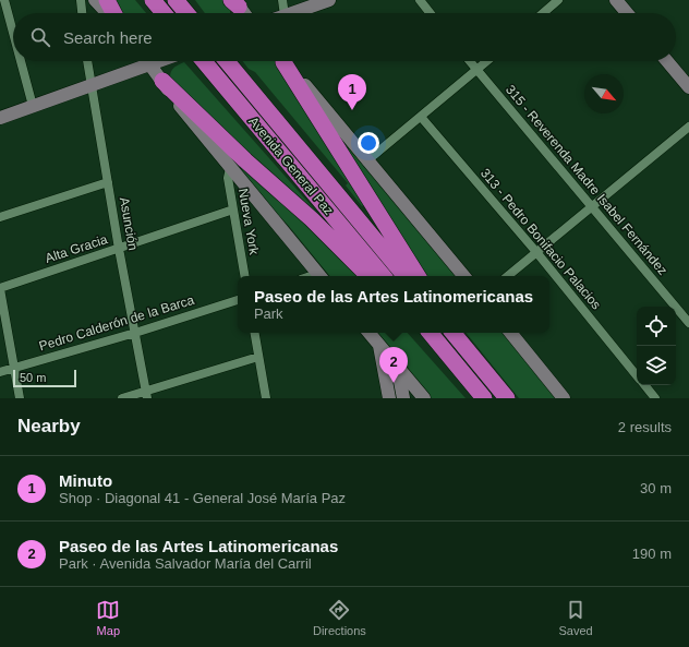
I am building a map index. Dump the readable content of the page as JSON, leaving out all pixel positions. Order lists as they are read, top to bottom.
{
  "streets": {
    "highway": ["Avenida General Paz"],
    "street": [
      "315 - Reverenda Madre Isabel Fernández",
      "Nueva York",
      "Asunción",
      "313 - Pedro Bonifacio Palacios",
      "Alta Gracia",
      "Pedro Calderón de la Barca"
    ]
  },
  "crossings": [
    ["Nueva York", "Alta Gracia"],
    ["Asunción", "Alta Gracia"],
    ["Asunción", "Pedro Calderón de la Barca"]
  ],
  "scale_bar": "50 m",
  "north": "bottom right",
  "page": {
    "search": "Search here",
    "pins": ["1", "2"],
    "popup": ["Paseo de las Artes Latinomericanas", "Park"],
    "scale": "50 m",
    "heading": ["Nearby", "2 results"],
    "list": [
      {
        "mark": "1",
        "name": "Minuto",
        "note": "Shop · Diagonal 41 - General José María Paz",
        "value": "30 m"
      },
      {
        "mark": "2",
        "name": "Paseo de las Artes Latinomericanas",
        "note": "Park · Avenida Salvador María del Carril",
        "value": "190 m"
      }
    ],
    "nav": ["Map", "Directions", "Saved"]
  }
}
